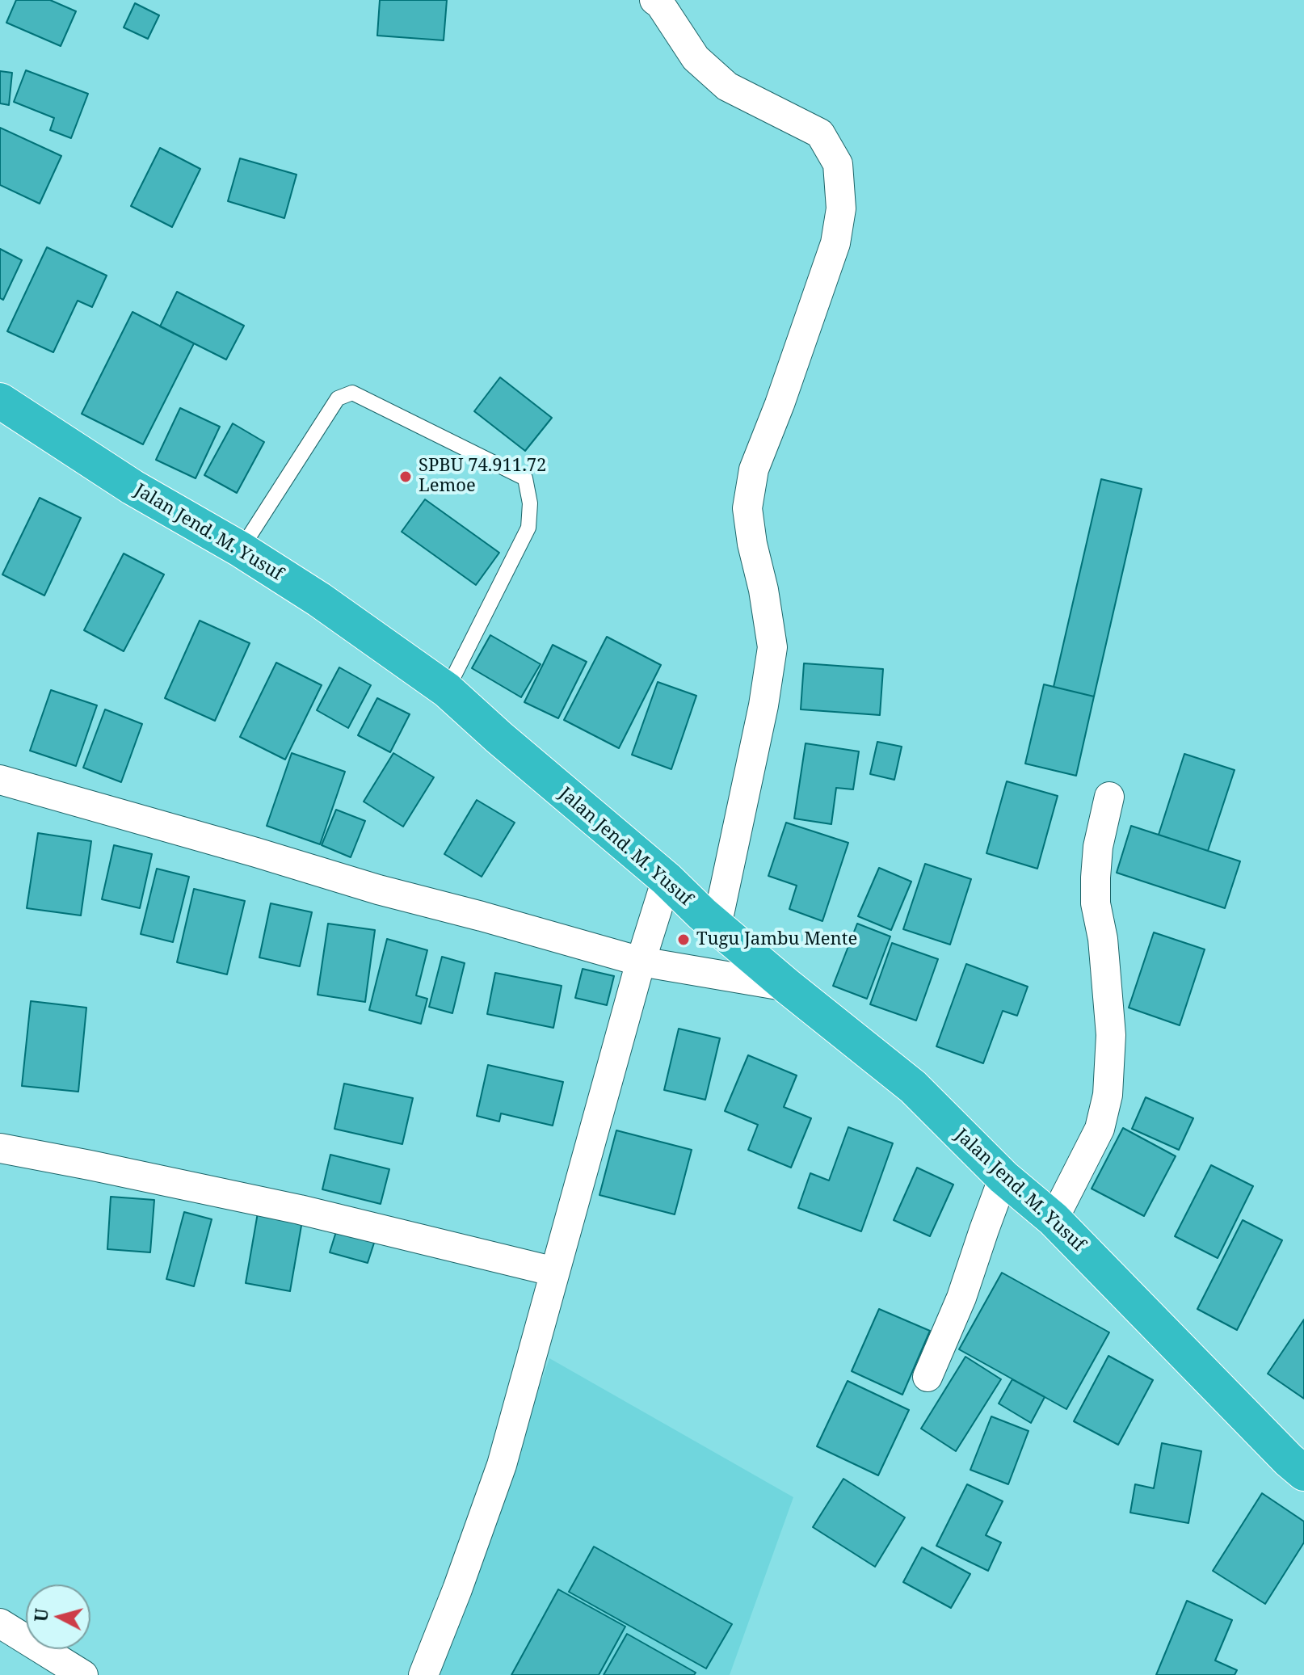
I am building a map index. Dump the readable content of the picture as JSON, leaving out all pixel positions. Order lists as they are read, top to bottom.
{
  "streets": {
    "highway": ["Jalan Jend. M. Yusuf"]
  },
  "places": ["SPBU 74.911.72 Lemoe", "Tugu Jambu Mente"],
  "north": "left"
}
